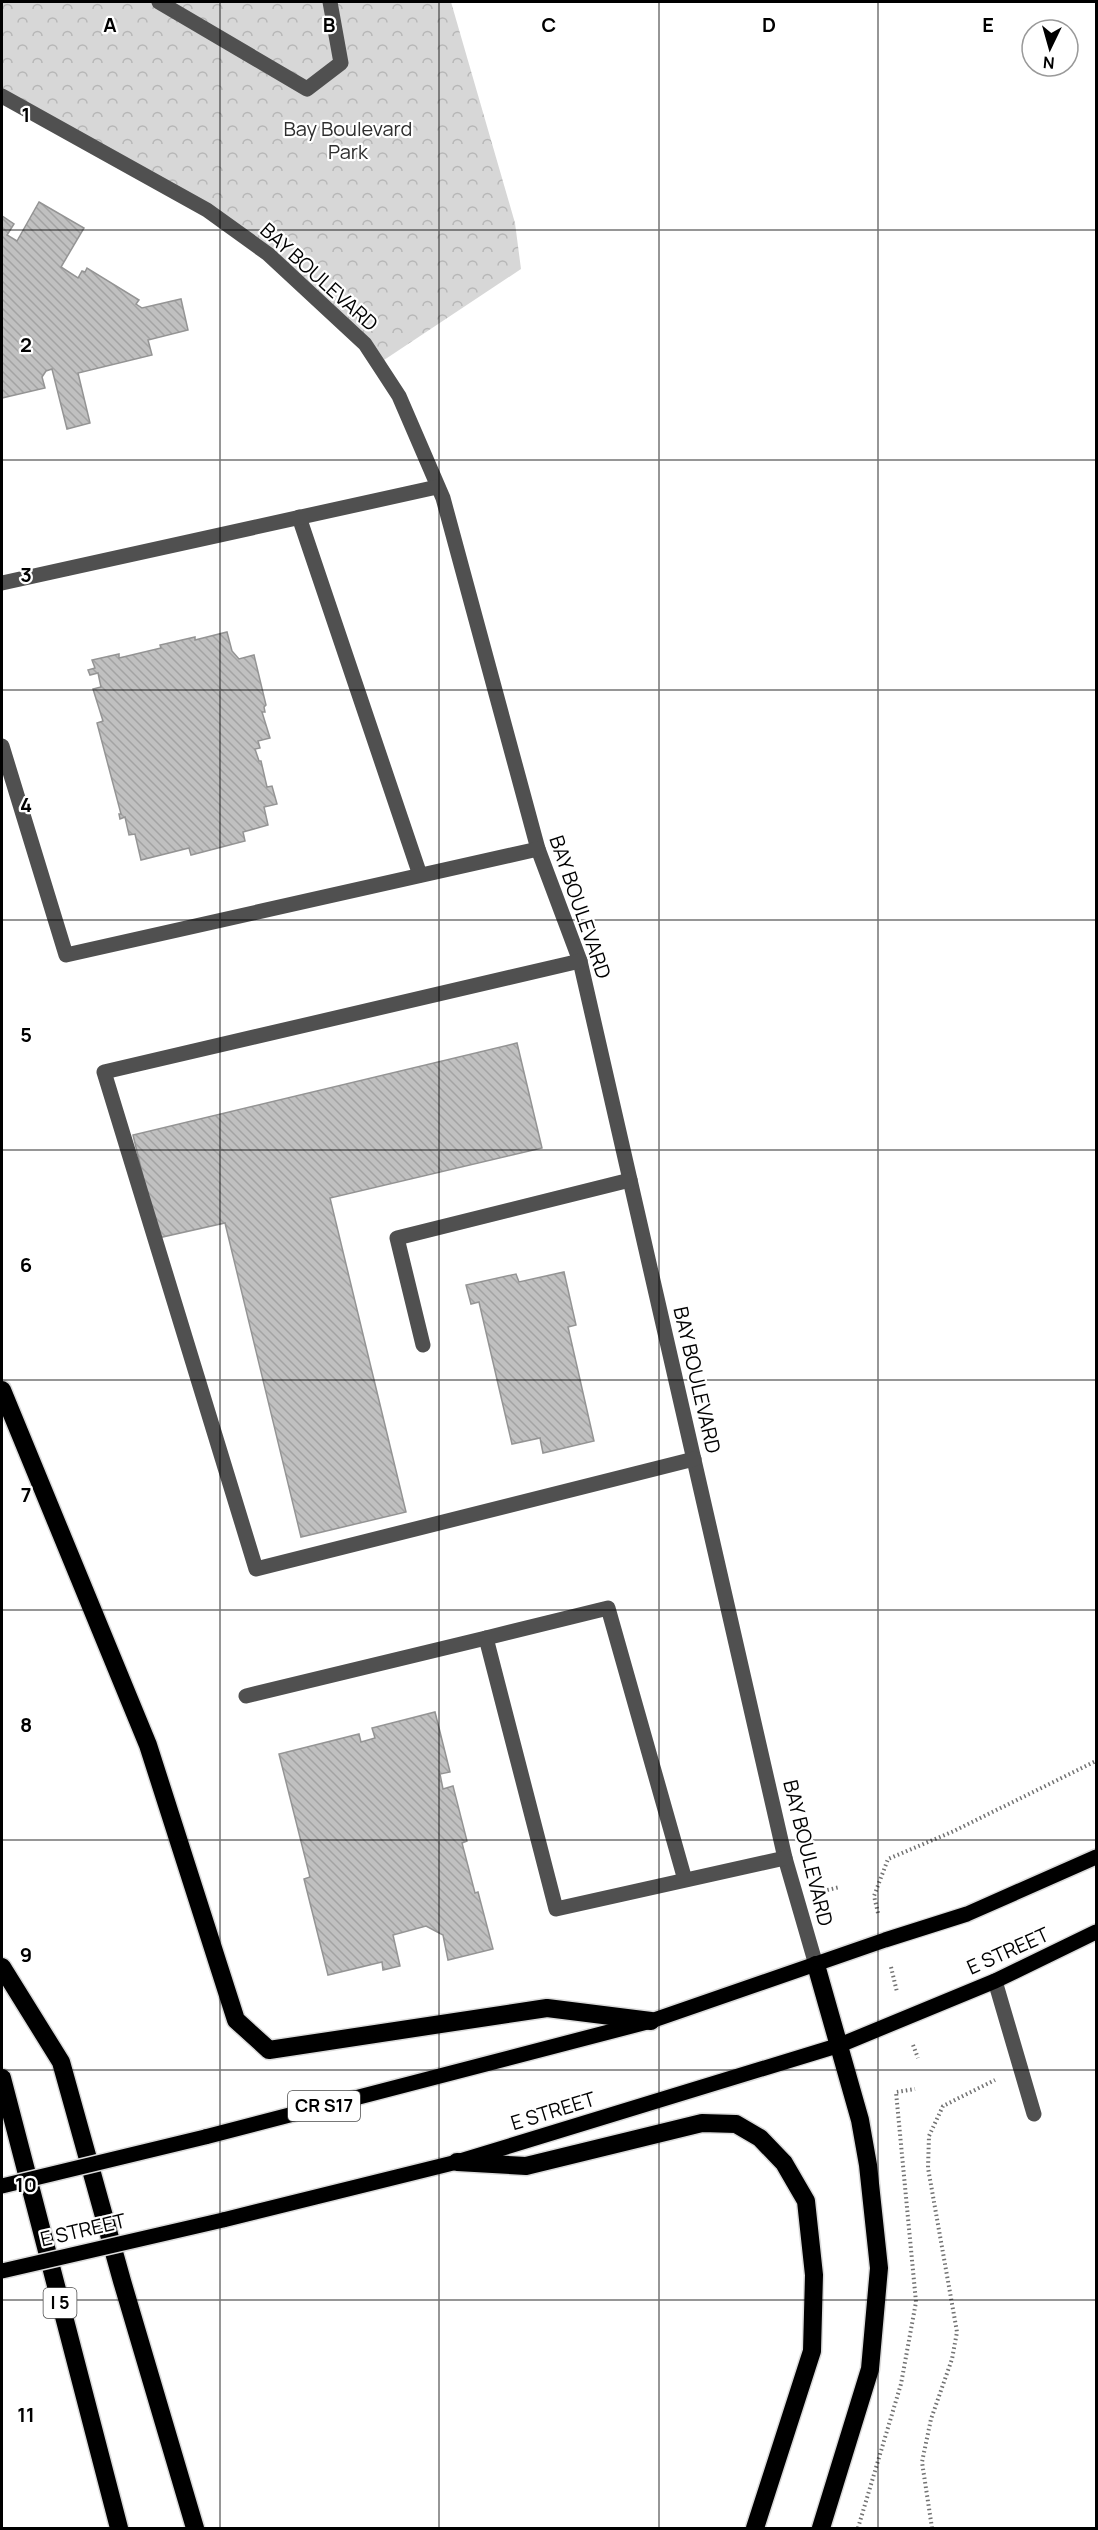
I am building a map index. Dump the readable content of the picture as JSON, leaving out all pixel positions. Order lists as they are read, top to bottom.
{
  "streets": {
    "highway": ["I 5"],
    "main road": ["E STREET", "CR S17"],
    "street": ["BAY BOULEVARD"]
  },
  "crossings": [
    ["BAY BOULEVARD", "CR S17"]
  ],
  "parks": ["Bay Boulevard Park"],
  "north": "bottom",
  "grid": {
    "columns": [
      "A",
      "B",
      "C",
      "D",
      "E"
    ],
    "rows": [
      "1",
      "2",
      "3",
      "4",
      "5",
      "6",
      "7",
      "8",
      "9",
      "10",
      "11"
    ]
  }
}
